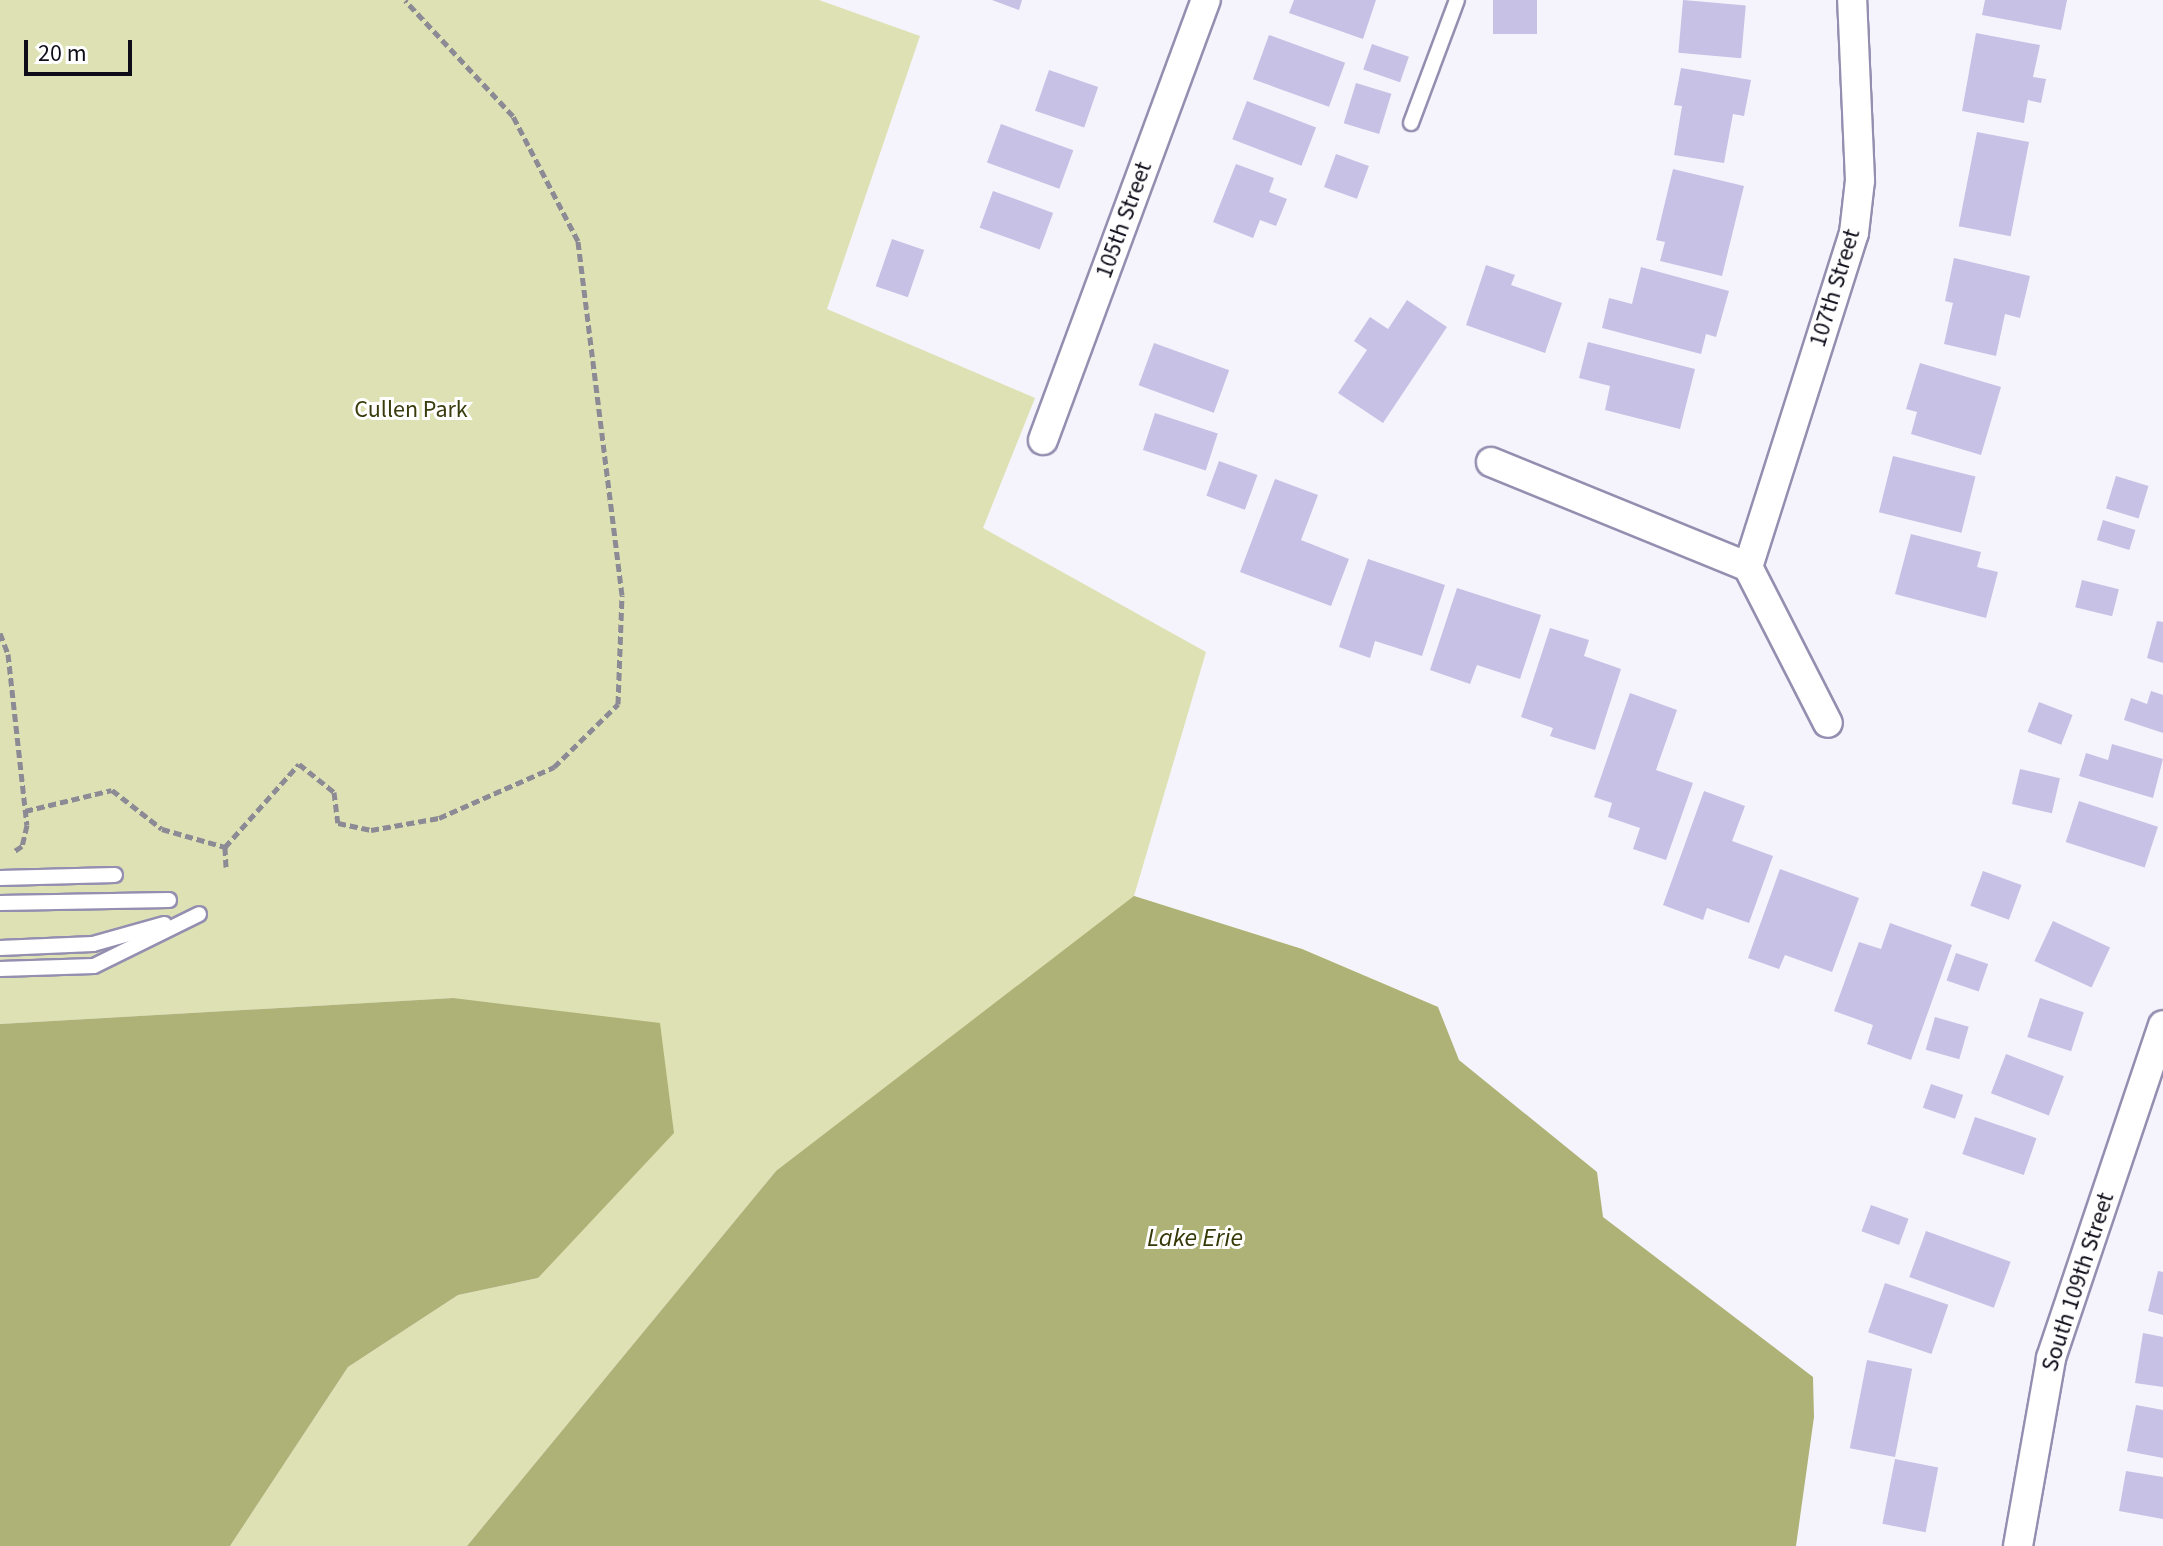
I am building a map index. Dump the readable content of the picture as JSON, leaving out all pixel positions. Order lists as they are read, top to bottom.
{
  "streets": {
    "street": ["105th Street", "107th Street", "South 109th Street"]
  },
  "water": ["Lake Erie"],
  "parks": ["Cullen Park"],
  "scale_bar": "20 m"
}
